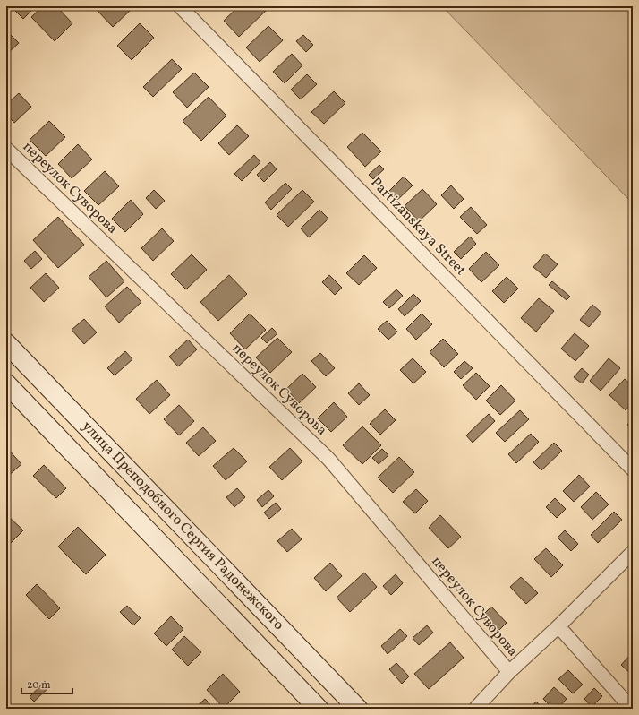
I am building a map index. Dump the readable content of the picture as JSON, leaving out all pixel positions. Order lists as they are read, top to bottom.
{
  "streets": {
    "street": ["переулок Суворова", "Partizanskaya Street", "улица Преподобного Сергия Радонежского"]
  },
  "scale_bar": "20 m"
}
